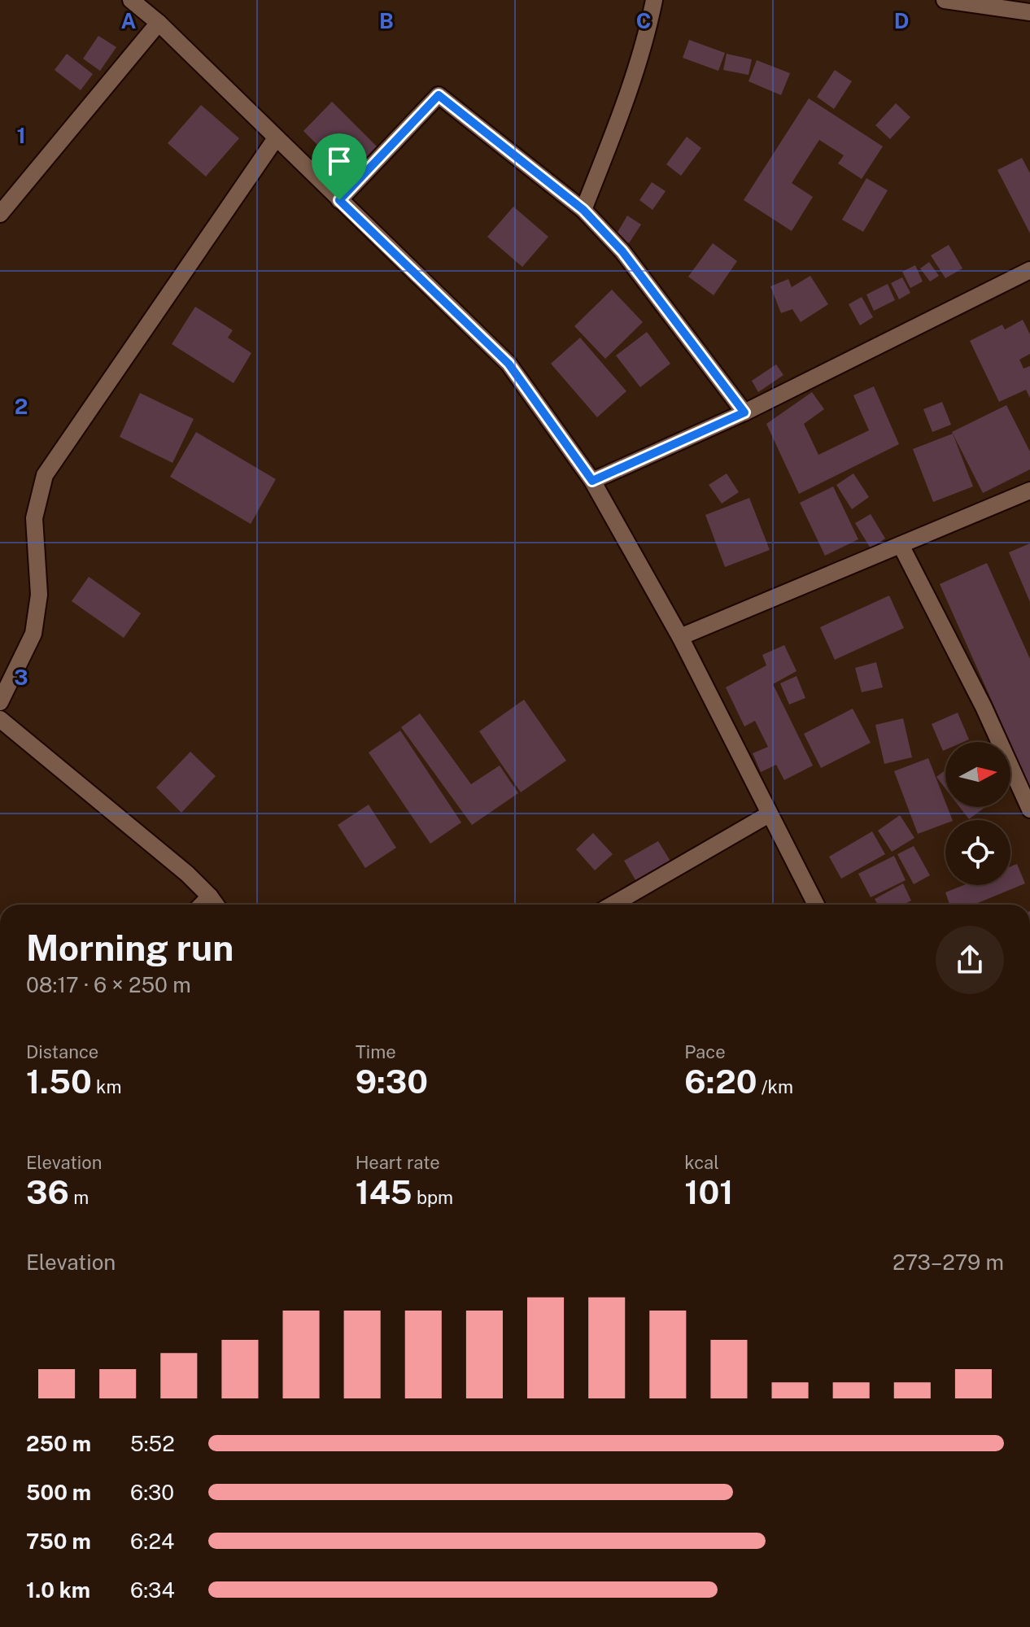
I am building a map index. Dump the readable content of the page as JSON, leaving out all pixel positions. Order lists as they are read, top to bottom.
{
  "north": "right",
  "page": {
    "heading": ["Morning run", "08:17 · 6 × 250 m"],
    "stats": [
      ["Distance", "1.50 km"],
      ["Time", "9:30"],
      ["Pace", "6:20 /km"],
      ["Elevation", "36 m"],
      ["Heart rate", "145 bpm"],
      ["kcal", "101"]
    ],
    "chart": ["Elevation", "273–279 m"],
    "list": [
      {
        "name": "250 m",
        "note": "5:52"
      },
      {
        "name": "500 m",
        "note": "6:30"
      },
      {
        "name": "750 m",
        "note": "6:24"
      },
      {
        "name": "1.0 km",
        "note": "6:34"
      }
    ]
  },
  "grid": {
    "columns": [
      "A",
      "B",
      "C",
      "D"
    ],
    "rows": ["1", "2", "3"]
  }
}
